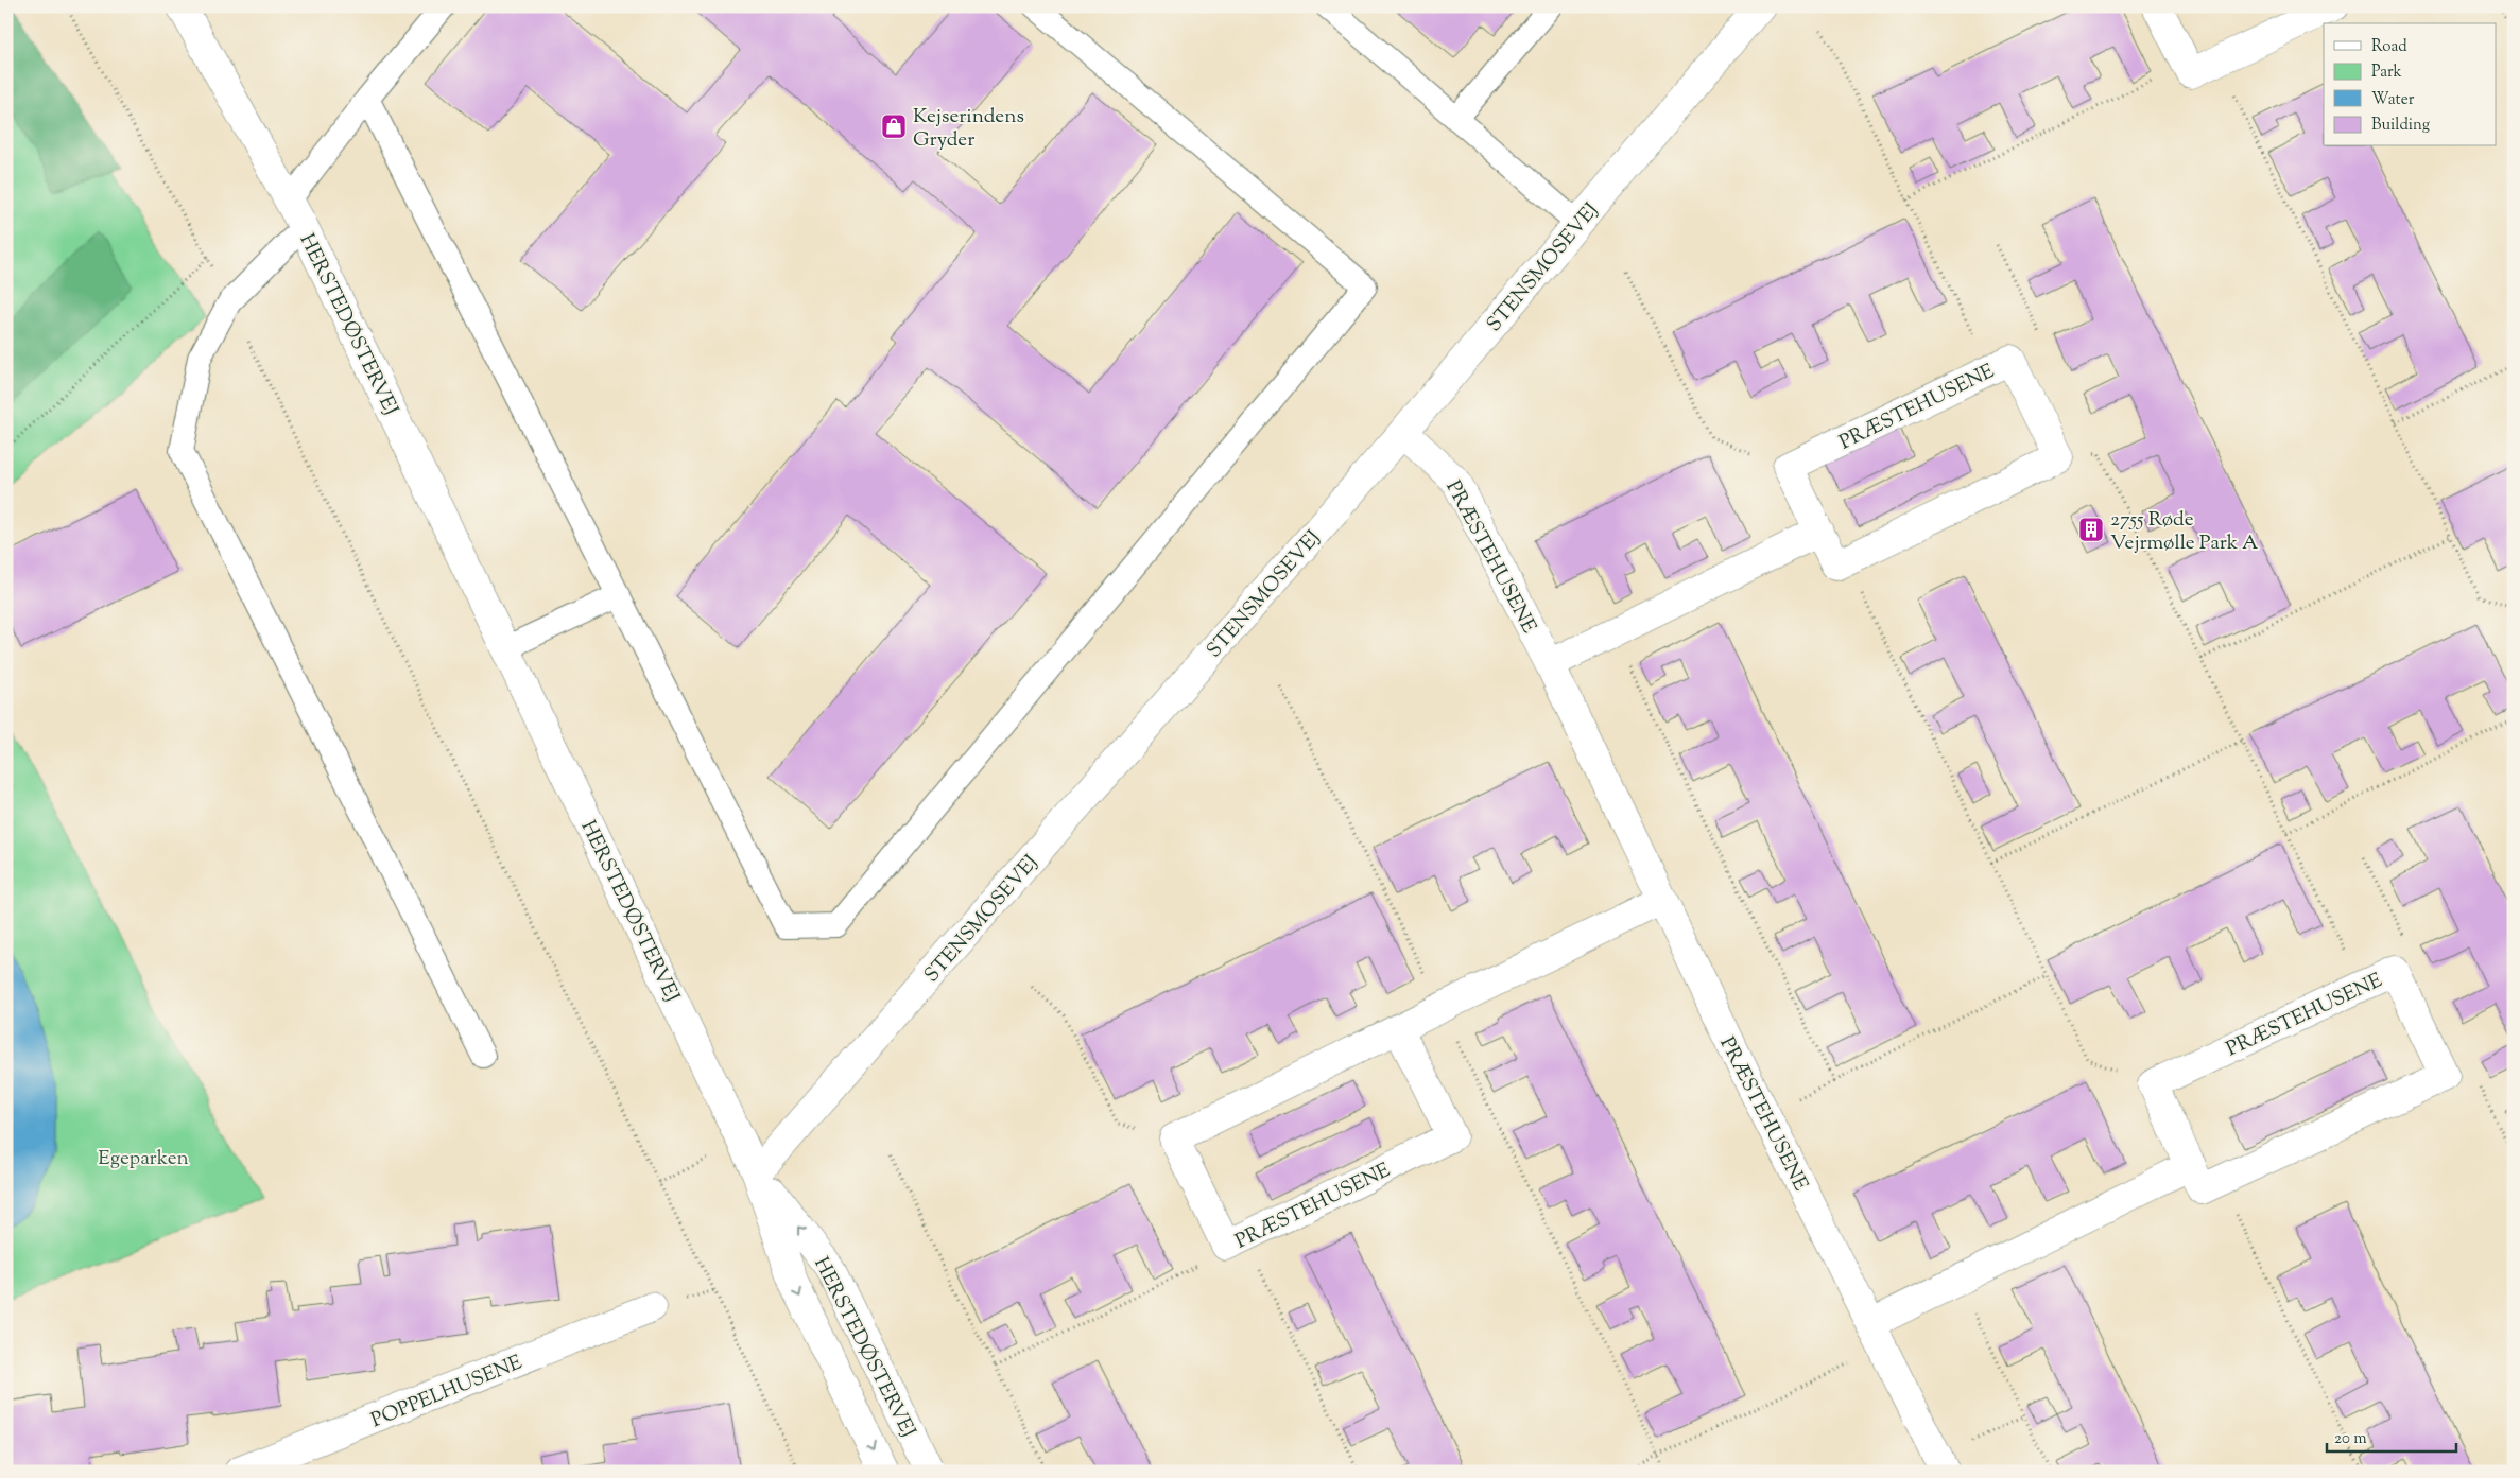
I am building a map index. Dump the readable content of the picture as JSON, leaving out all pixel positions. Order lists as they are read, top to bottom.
{
  "streets": {
    "street": [
      "STENSMOSEVEJ",
      "HERSTEDØSTERVEJ",
      "PRÆSTEHUSENE",
      "POPPELHUSENE"
    ]
  },
  "crossings": [
    ["STENSMOSEVEJ", "HERSTEDØSTERVEJ"],
    ["STENSMOSEVEJ", "PRÆSTEHUSENE"]
  ],
  "parks": ["Egeparken"],
  "places": {
    "shop": ["Kejserindens Gryder"],
    "building": ["2755 Røde Vejrmølle Park A"]
  },
  "legend": [
    "Road",
    "Park",
    "Water",
    "Building"
  ],
  "scale_bar": "20 m"
}
